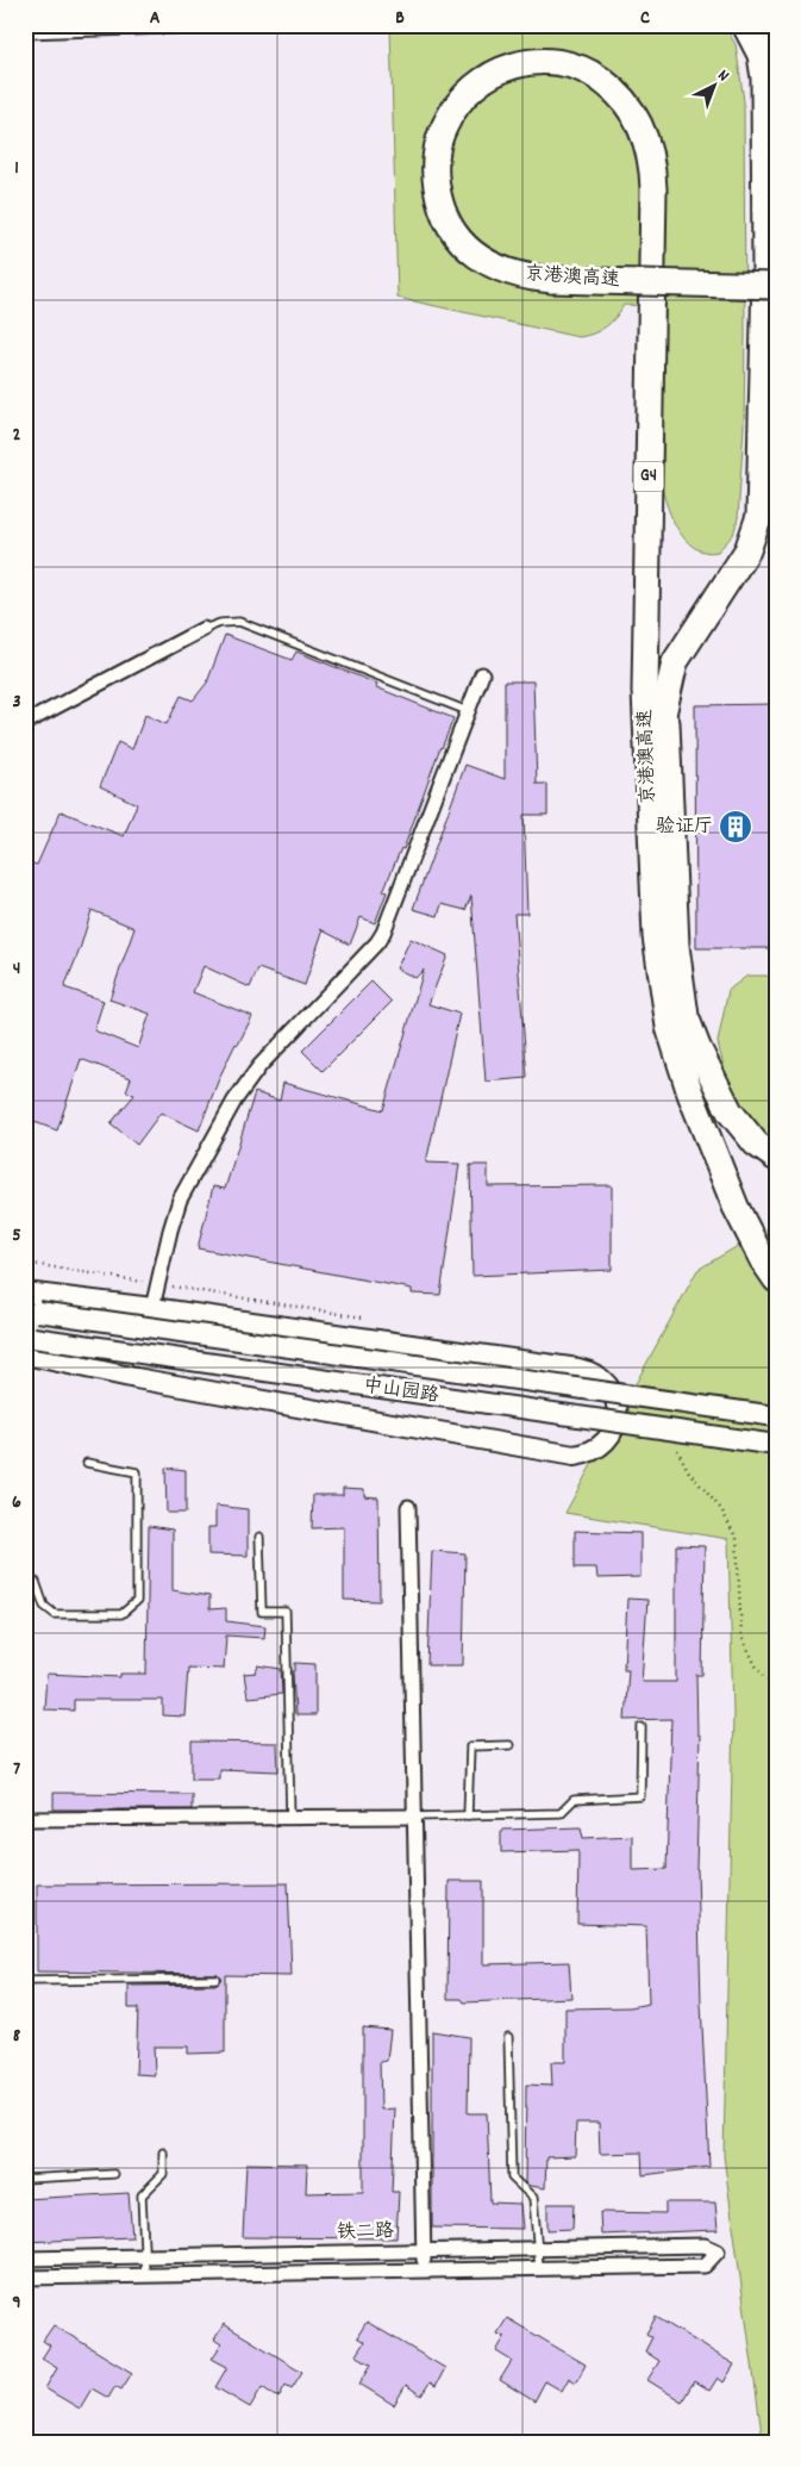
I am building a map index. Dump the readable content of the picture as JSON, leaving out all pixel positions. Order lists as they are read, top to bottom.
{
  "streets": {
    "highway": ["京港澳高速", "G4"],
    "main road": ["中山园路"],
    "street": ["铁二路"]
  },
  "places": {
    "building": ["验证厅"]
  },
  "north": "top right",
  "grid": {
    "columns": ["A", "B", "C"],
    "rows": [
      "1",
      "2",
      "3",
      "4",
      "5",
      "6",
      "7",
      "8",
      "9"
    ]
  }
}
